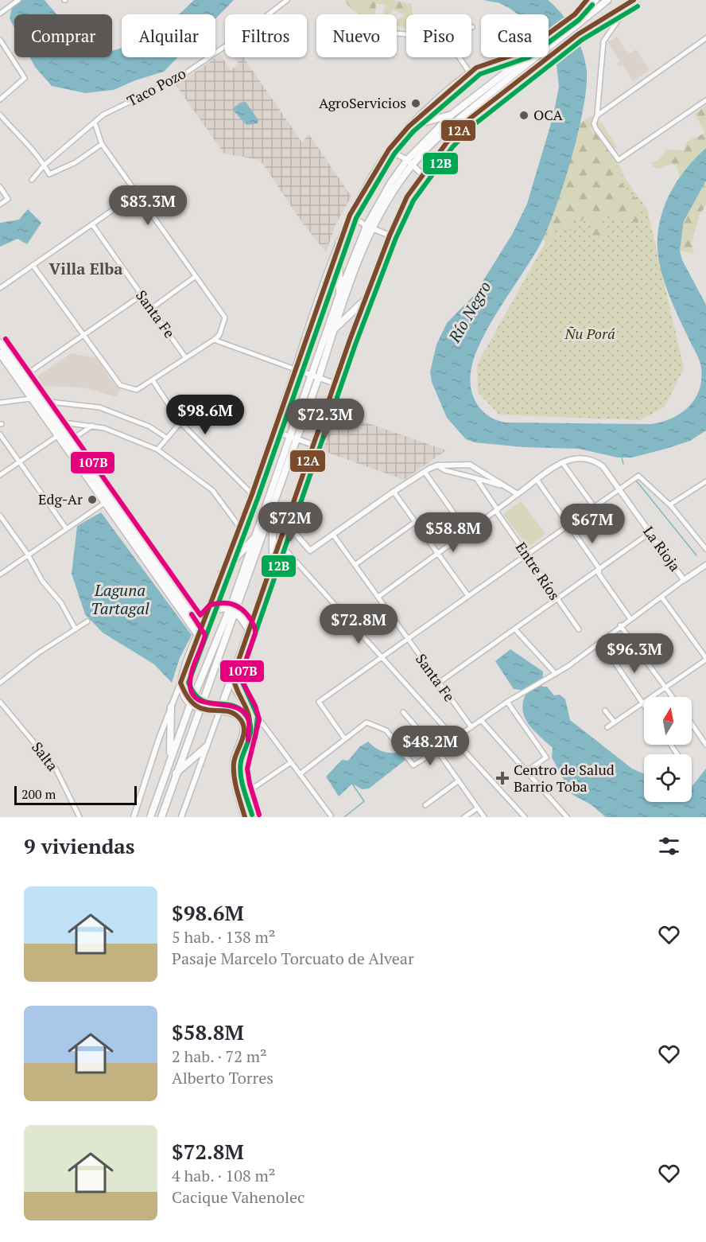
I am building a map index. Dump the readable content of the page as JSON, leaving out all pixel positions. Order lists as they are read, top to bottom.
{
  "streets": {
    "street": [
      "Taco Pozo",
      "Santa Fe",
      "La Rioja",
      "Entre Ríos",
      "Salta"
    ]
  },
  "districts": ["Villa Elba"],
  "water": ["Río Negro", "Laguna Tartagal"],
  "parks": ["Ñu Porá"],
  "places": {
    "other": ["AgroServicios", "OCA", "Edg-Ar"],
    "health": ["Centro de Salud Barrio Toba"]
  },
  "lines": ["transit line 12A", "transit line 12B", "transit line 107B"],
  "scale_bar": "200 m",
  "north": "top",
  "page": {
    "chip": [
      "Comprar",
      "Alquilar",
      "Filtros",
      "Nuevo",
      "Piso",
      "Casa"
    ],
    "price": [
      "$83.3M",
      "$98.6M",
      "$72.3M",
      "$72M",
      "$67M",
      "$58.8M",
      "$72.8M",
      "$96.3M",
      "$48.2M"
    ],
    "scale": "200 m",
    "heading": "9 viviendas",
    "list": [
      {
        "name": "$98.6M",
        "note": "5 hab. · 138 m² · Pasaje Marcelo Torcuato de Alvear"
      },
      {
        "name": "$58.8M",
        "note": "2 hab. · 72 m² · Alberto Torres"
      },
      {
        "name": "$72.8M",
        "note": "4 hab. · 108 m² · Cacique Vahenolec"
      }
    ]
  }
}
